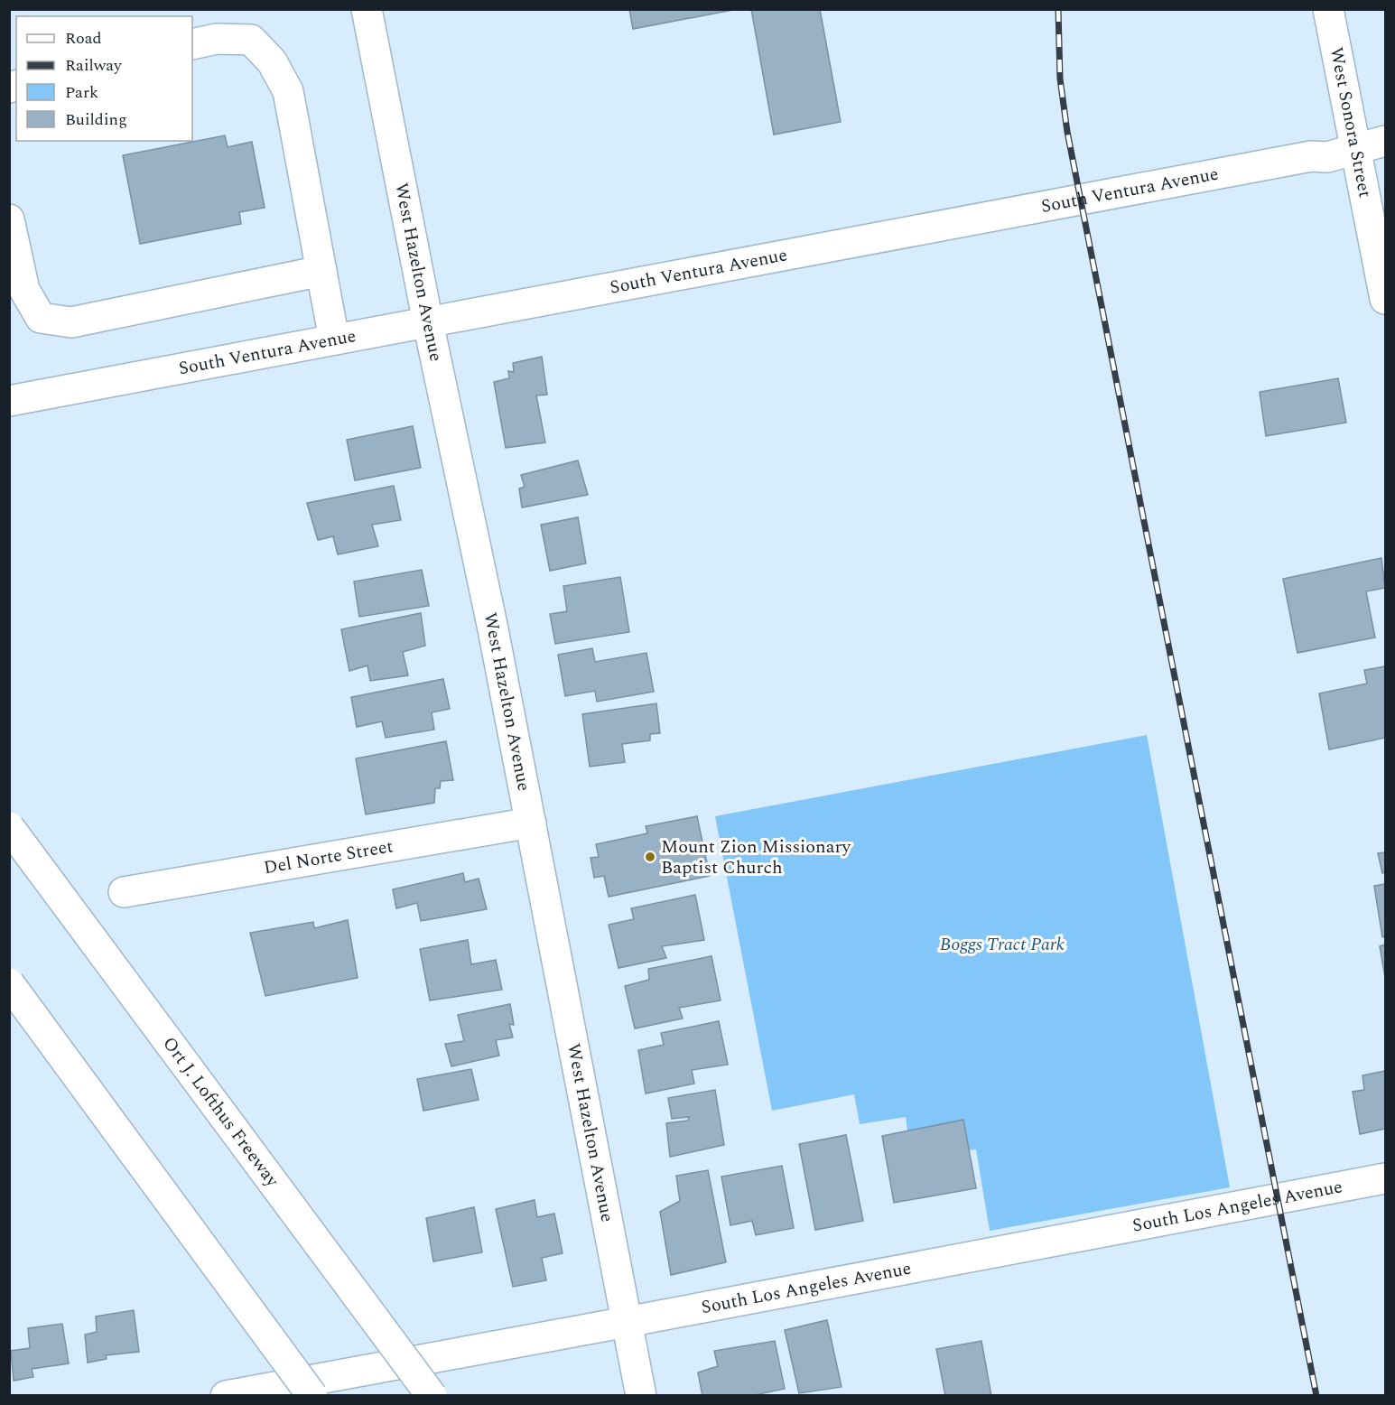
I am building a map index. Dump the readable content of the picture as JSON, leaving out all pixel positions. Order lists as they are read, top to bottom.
{
  "streets": {
    "main road": [
      "West Sonora Street",
      "South Ventura Avenue",
      "West Hazelton Avenue",
      "Del Norte Street",
      "Ort J. Lofthus Freeway",
      "South Los Angeles Avenue"
    ]
  },
  "crossings": [
    ["West Sonora Street", "South Ventura Avenue"],
    ["South Ventura Avenue", "West Hazelton Avenue"],
    ["West Hazelton Avenue", "Del Norte Street"],
    ["West Hazelton Avenue", "South Los Angeles Avenue"]
  ],
  "parks": ["Boggs Tract Park"],
  "places": ["Mount Zion Missionary Baptist Church"],
  "legend": [
    "Road",
    "Railway",
    "Park",
    "Building"
  ]
}
